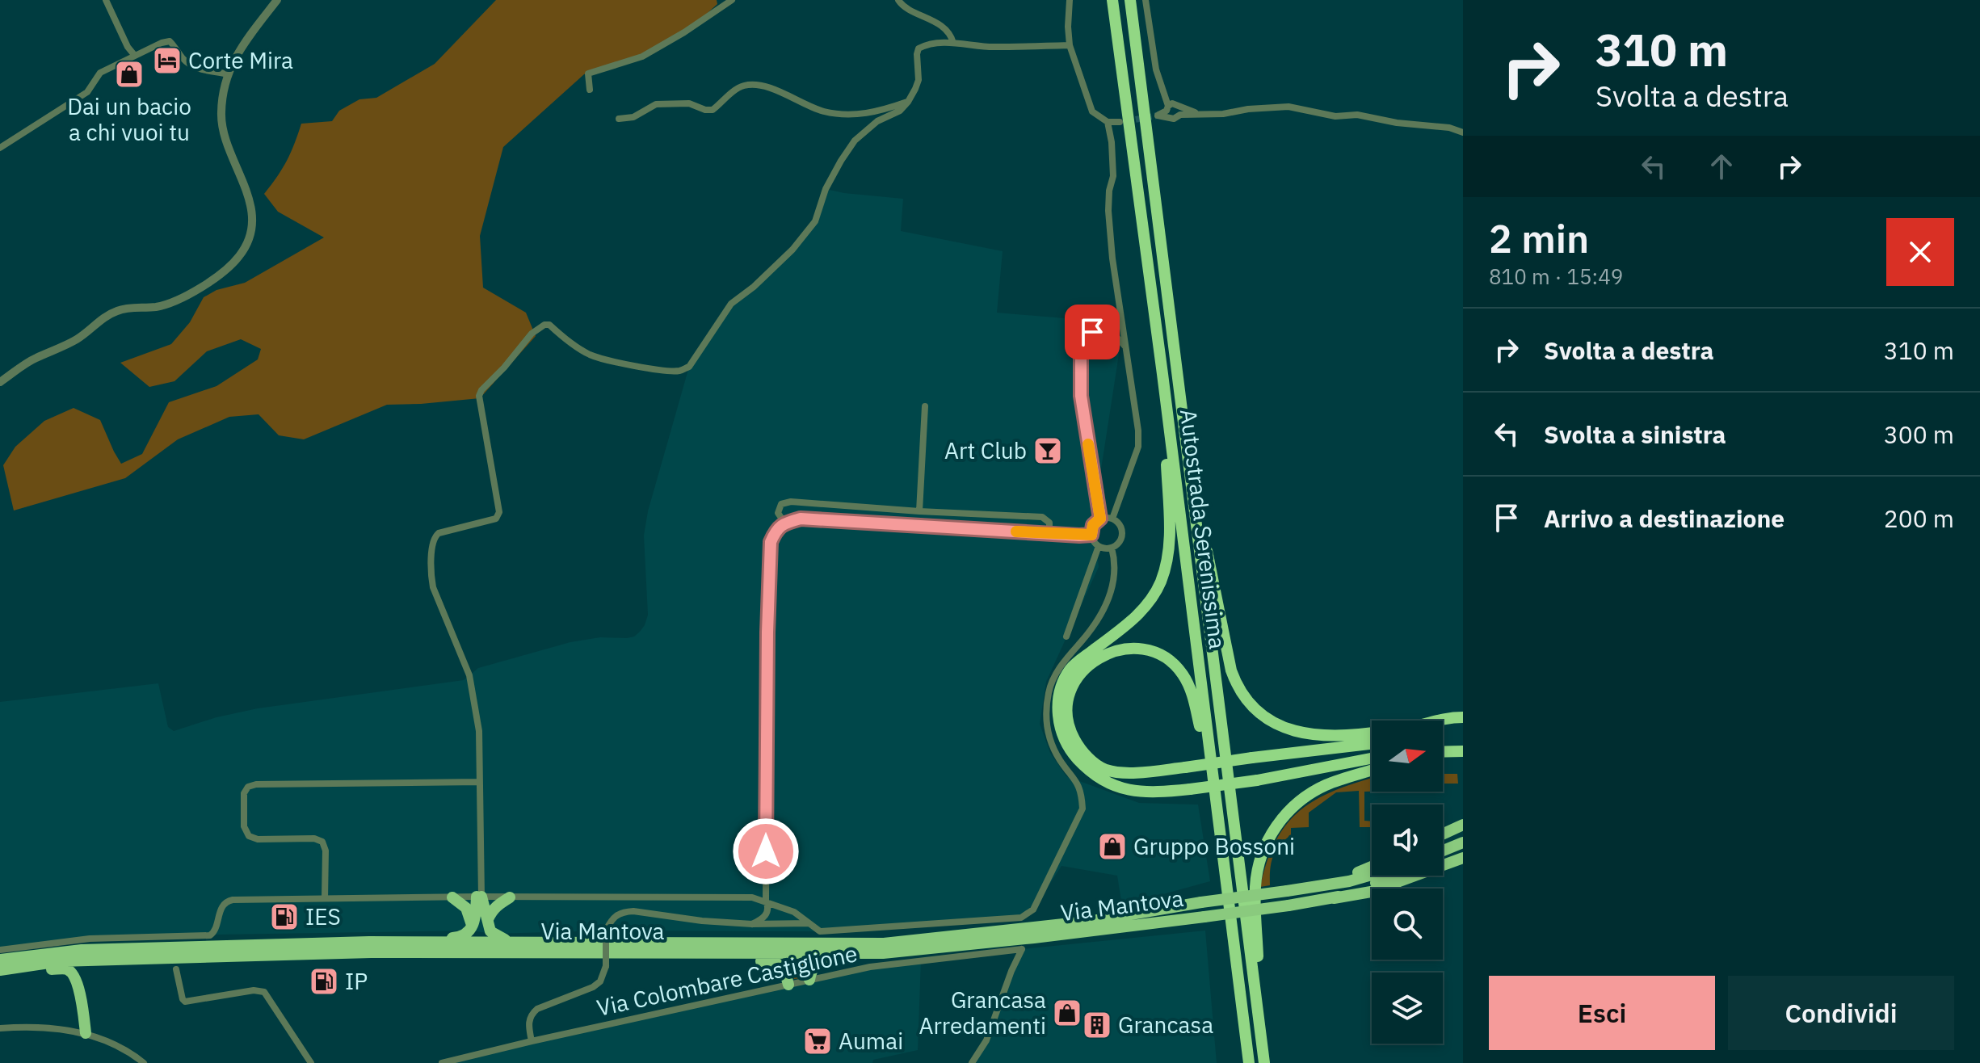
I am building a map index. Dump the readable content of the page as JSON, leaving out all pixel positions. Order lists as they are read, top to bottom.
{
  "streets": {
    "highway": ["Autostrada Serenissima", "Via Mantova"],
    "street": ["Via Colombare Castiglione"]
  },
  "places": {
    "hotel": ["Corte Mira"],
    "shop": ["Dai un bacio a chi vuoi tu", "Gruppo Bossoni", "Grancasa Arredamenti"],
    "bar": ["Art Club"],
    "fuel station": ["IES", "IP"],
    "building": ["Grancasa"],
    "supermarket": ["Aumai"]
  },
  "north": "right",
  "page": {
    "turn": ["310 m", "Svolta a destra"],
    "heading": ["2 min", "810 m · 15:49"],
    "list": [
      {
        "name": "Svolta a destra",
        "value": "310 m"
      },
      {
        "name": "Svolta a sinistra",
        "value": "300 m"
      },
      {
        "name": "Arrivo a destinazione",
        "value": "200 m"
      }
    ],
    "buttons": ["Esci", "Condividi"]
  }
}
